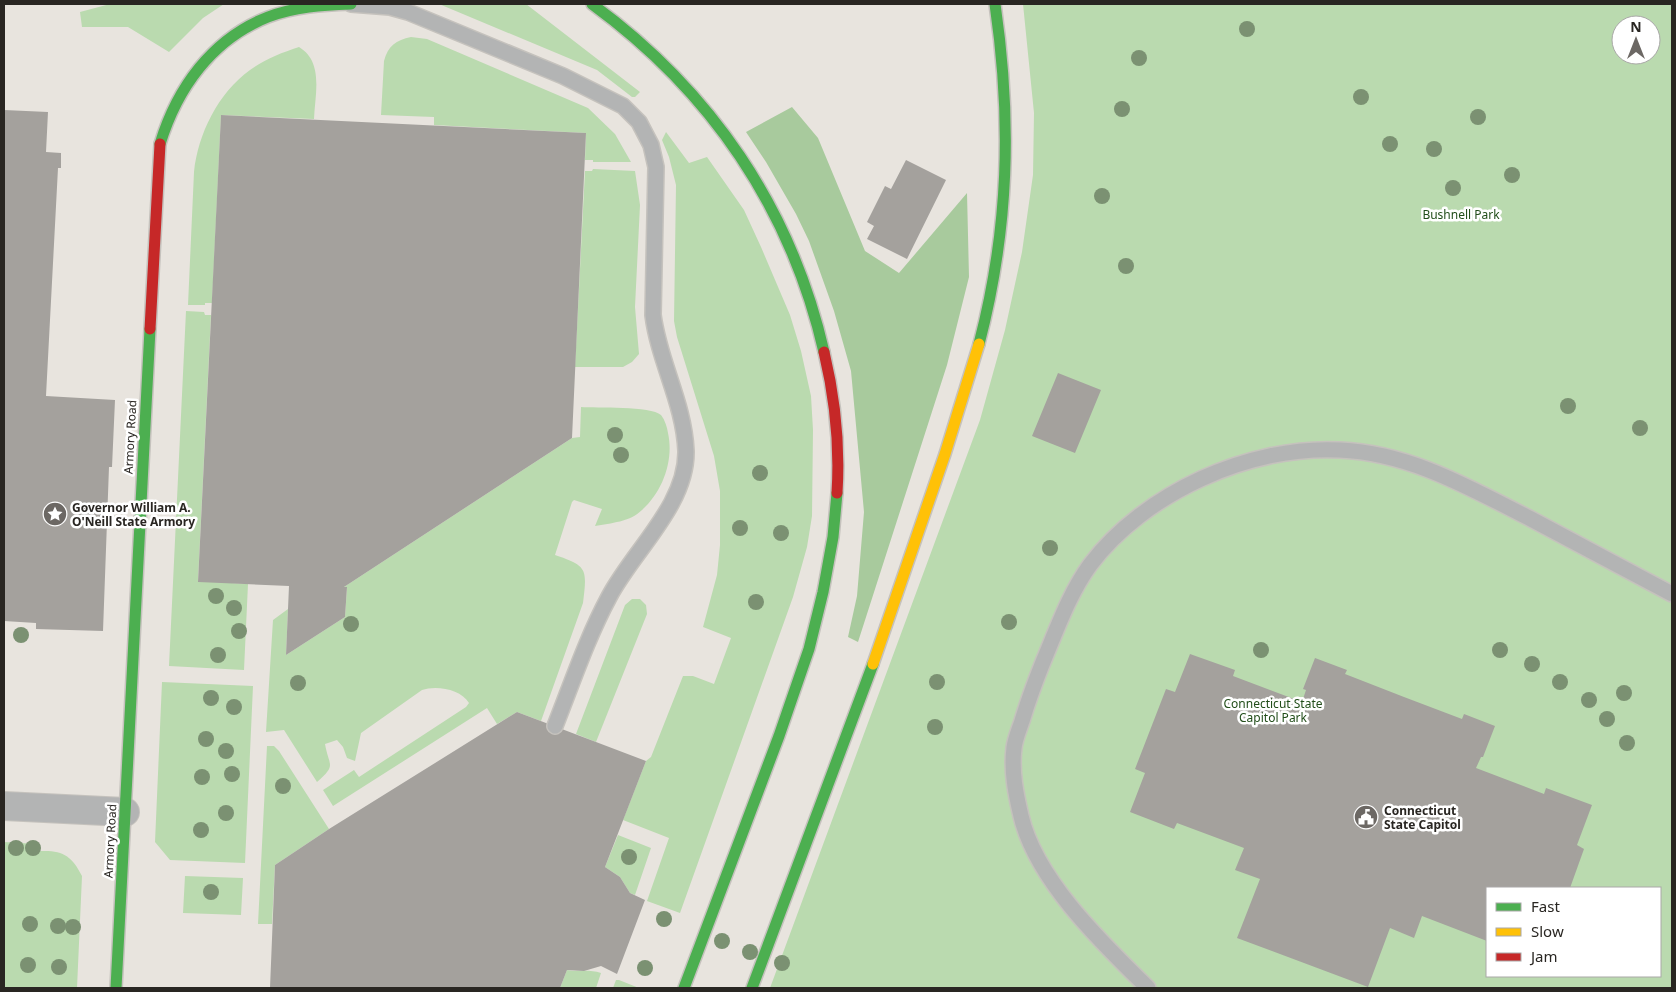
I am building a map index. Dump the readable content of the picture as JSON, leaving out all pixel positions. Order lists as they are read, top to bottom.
{
  "streets": {
    "main road": ["Armory Road"]
  },
  "parks": ["Bushnell Park", "Connecticut State Capitol Park"],
  "places": {
    "place": ["Governor William A. O'Neill State Armory"],
    "public building": ["Connecticut State Capitol"]
  },
  "legend": ["Fast", "Slow", "Jam"],
  "north": "top"
}
